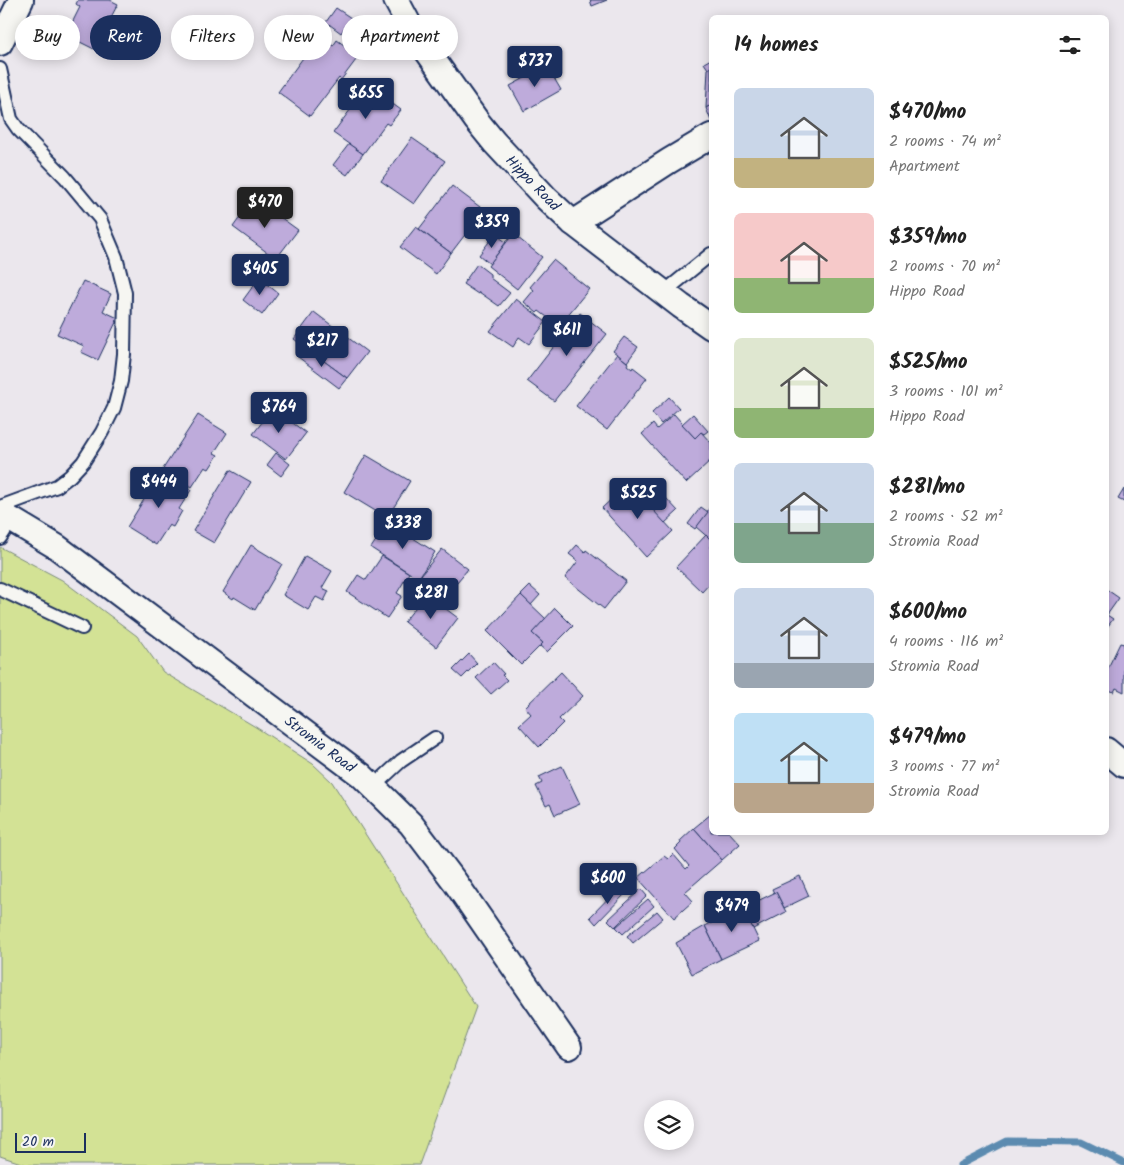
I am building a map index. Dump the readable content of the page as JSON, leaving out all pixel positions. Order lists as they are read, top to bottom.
{
  "streets": {
    "street": ["Hippo Road", "Stromia Road"]
  },
  "scale_bar": "20 m",
  "page": {
    "chip": [
      "Buy",
      "Rent",
      "Filters",
      "New",
      "Apartment"
    ],
    "heading": "14 homes",
    "price": [
      "$737",
      "$655",
      "$470",
      "$359",
      "$405",
      "$611",
      "$217",
      "$764",
      "$444",
      "$525",
      "$338",
      "$281",
      "$600",
      "$479"
    ],
    "list": [
      {
        "name": "$470/mo",
        "note": "2 rooms · 74 m² · Apartment"
      },
      {
        "name": "$359/mo",
        "note": "2 rooms · 70 m² · Hippo Road"
      },
      {
        "name": "$525/mo",
        "note": "3 rooms · 101 m² · Hippo Road"
      },
      {
        "name": "$281/mo",
        "note": "2 rooms · 52 m² · Stromia Road"
      },
      {
        "name": "$600/mo",
        "note": "4 rooms · 116 m² · Stromia Road"
      },
      {
        "name": "$479/mo",
        "note": "3 rooms · 77 m² · Stromia Road"
      }
    ],
    "scale": "20 m"
  }
}
